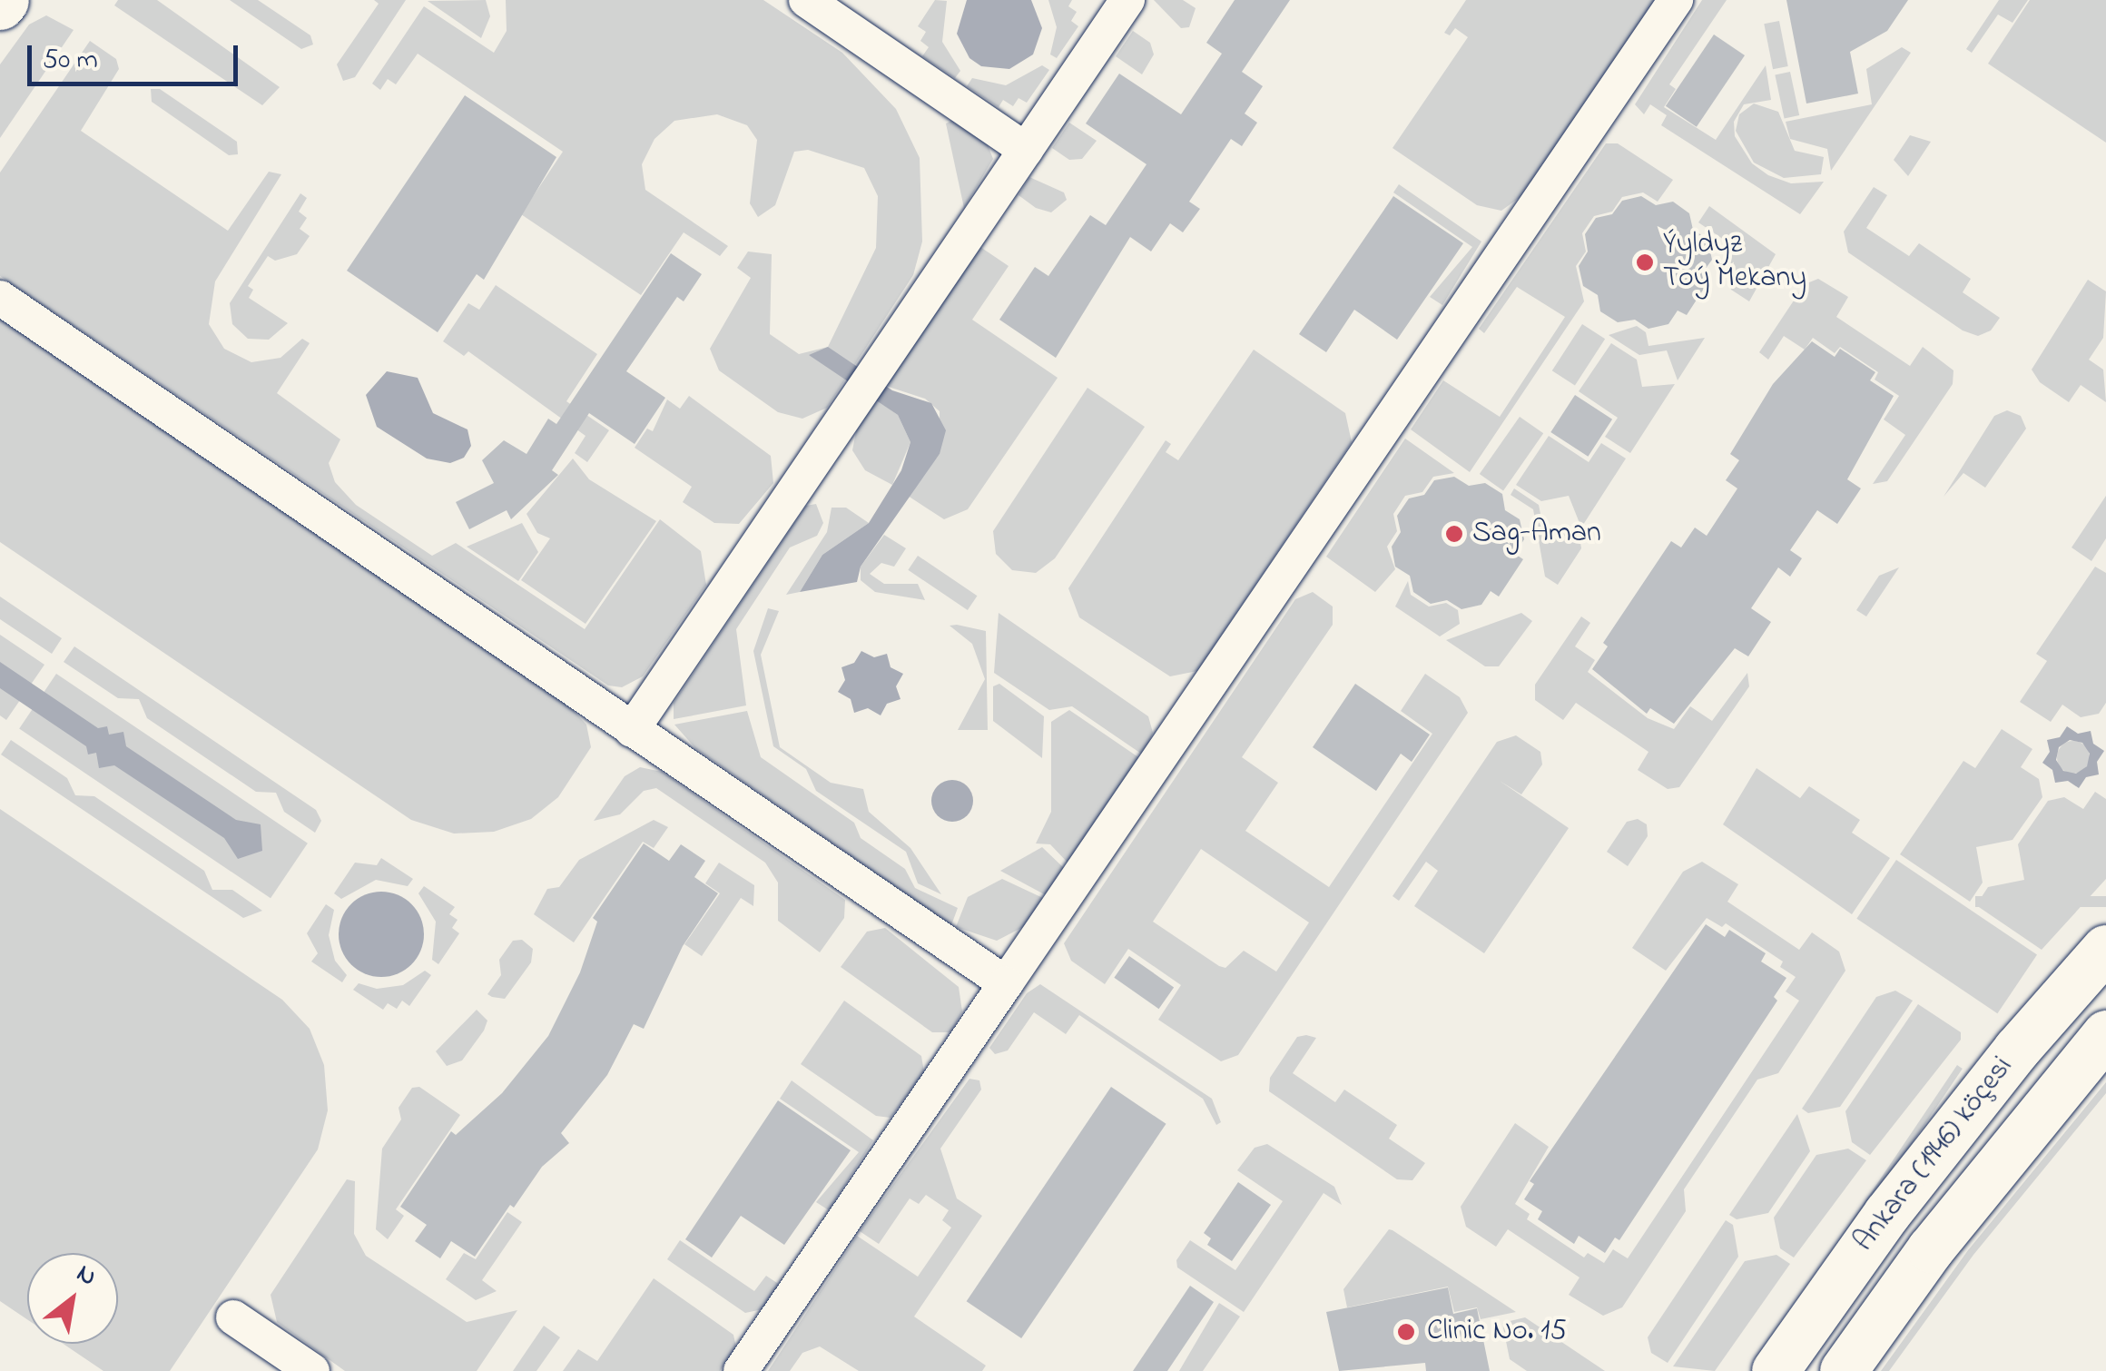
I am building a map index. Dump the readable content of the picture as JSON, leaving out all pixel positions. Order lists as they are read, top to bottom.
{
  "streets": {
    "main road": ["Ankara (1946) köçesi"]
  },
  "places": ["Ýyldyz Toý Mekany", "Sag-Aman", "Clinic No. 15"],
  "scale_bar": "50 m",
  "north": "top right"
}
